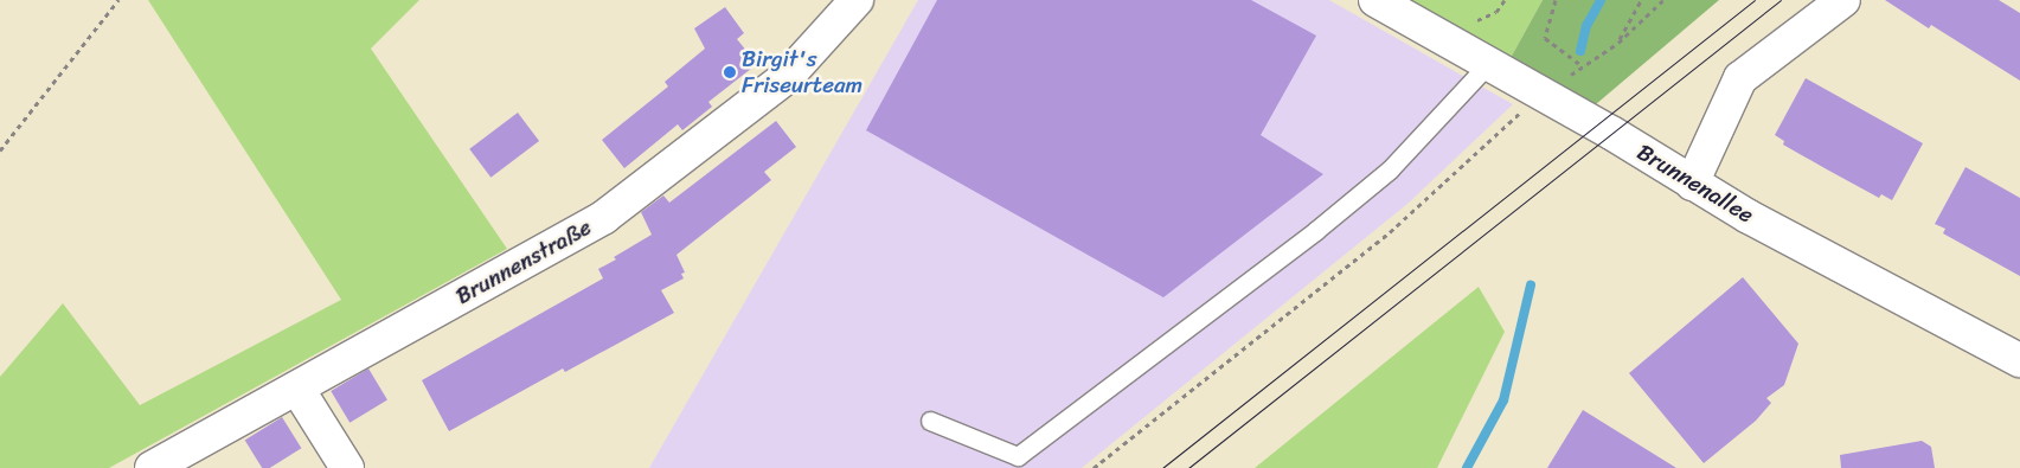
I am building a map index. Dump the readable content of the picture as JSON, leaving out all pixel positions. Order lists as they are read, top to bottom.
{
  "streets": {
    "street": ["Brunnenallee", "Brunnenstraße"]
  },
  "places": ["Birgit's Friseurteam"]
}
